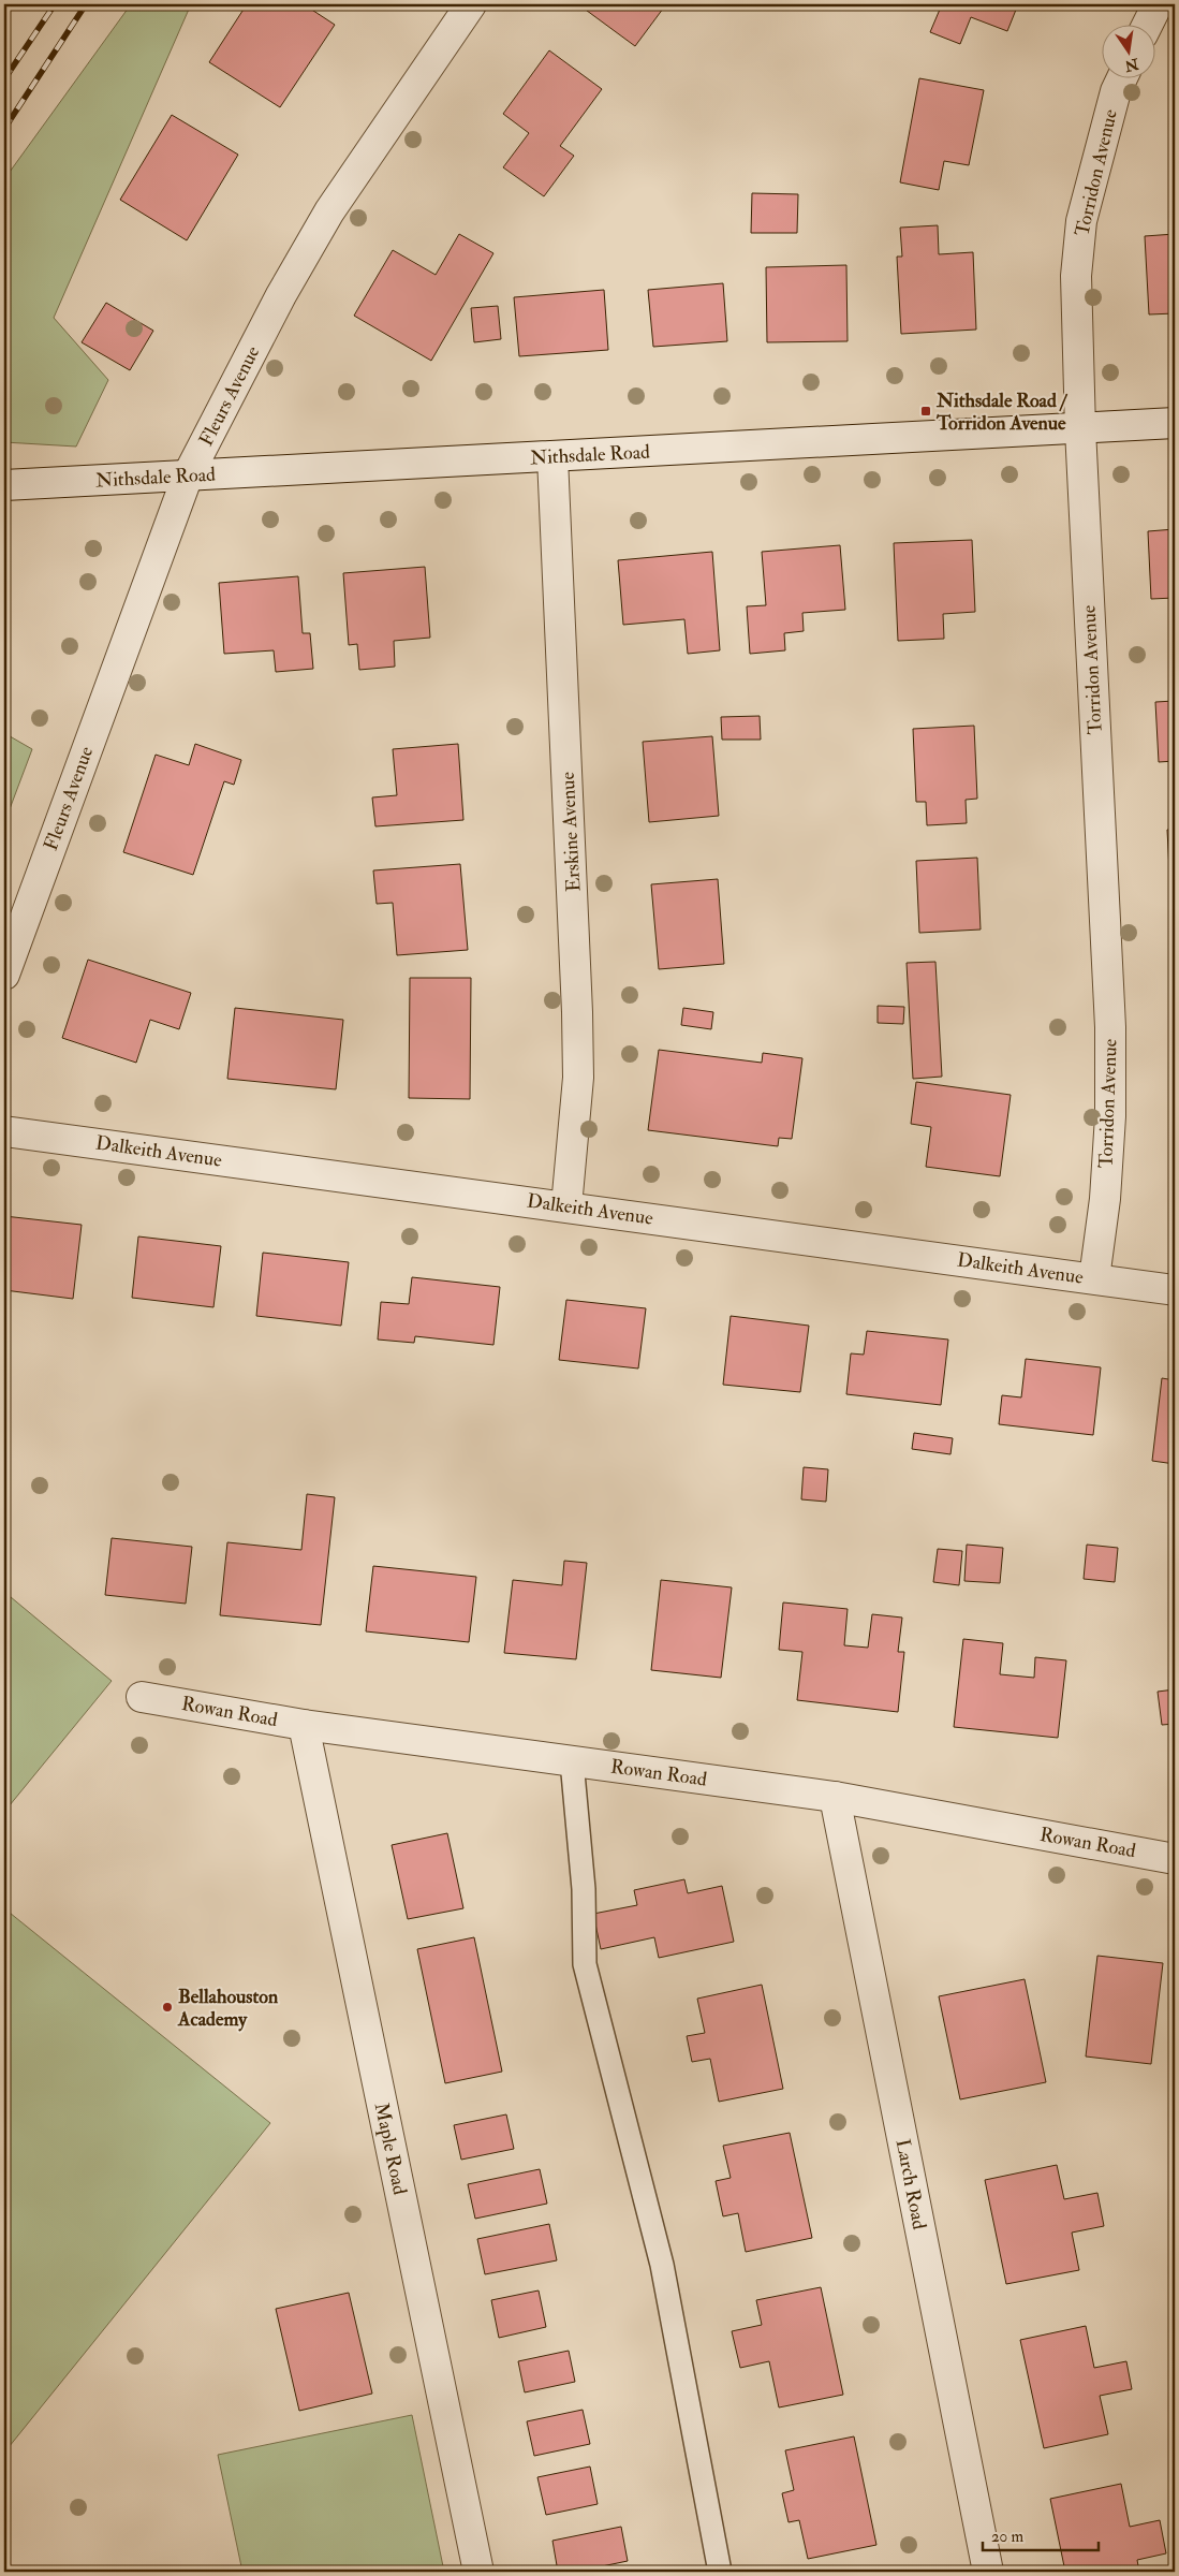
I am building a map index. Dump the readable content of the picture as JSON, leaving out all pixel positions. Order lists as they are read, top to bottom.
{
  "streets": {
    "street": [
      "Torridon Avenue",
      "Fleurs Avenue",
      "Nithsdale Road",
      "Erskine Avenue",
      "Dalkeith Avenue",
      "Rowan Road",
      "Maple Road",
      "Larch Road"
    ]
  },
  "crossings": [
    ["Torridon Avenue", "Nithsdale Road"],
    ["Torridon Avenue", "Dalkeith Avenue"],
    ["Fleurs Avenue", "Nithsdale Road"],
    ["Nithsdale Road", "Erskine Avenue"],
    ["Erskine Avenue", "Dalkeith Avenue"],
    ["Rowan Road", "Maple Road"],
    ["Rowan Road", "Larch Road"]
  ],
  "places": {
    "transit": ["Nithsdale Road / Torridon Avenue"],
    "other": ["Bellahouston Academy"]
  },
  "scale_bar": "20 m",
  "north": "bottom"
}
